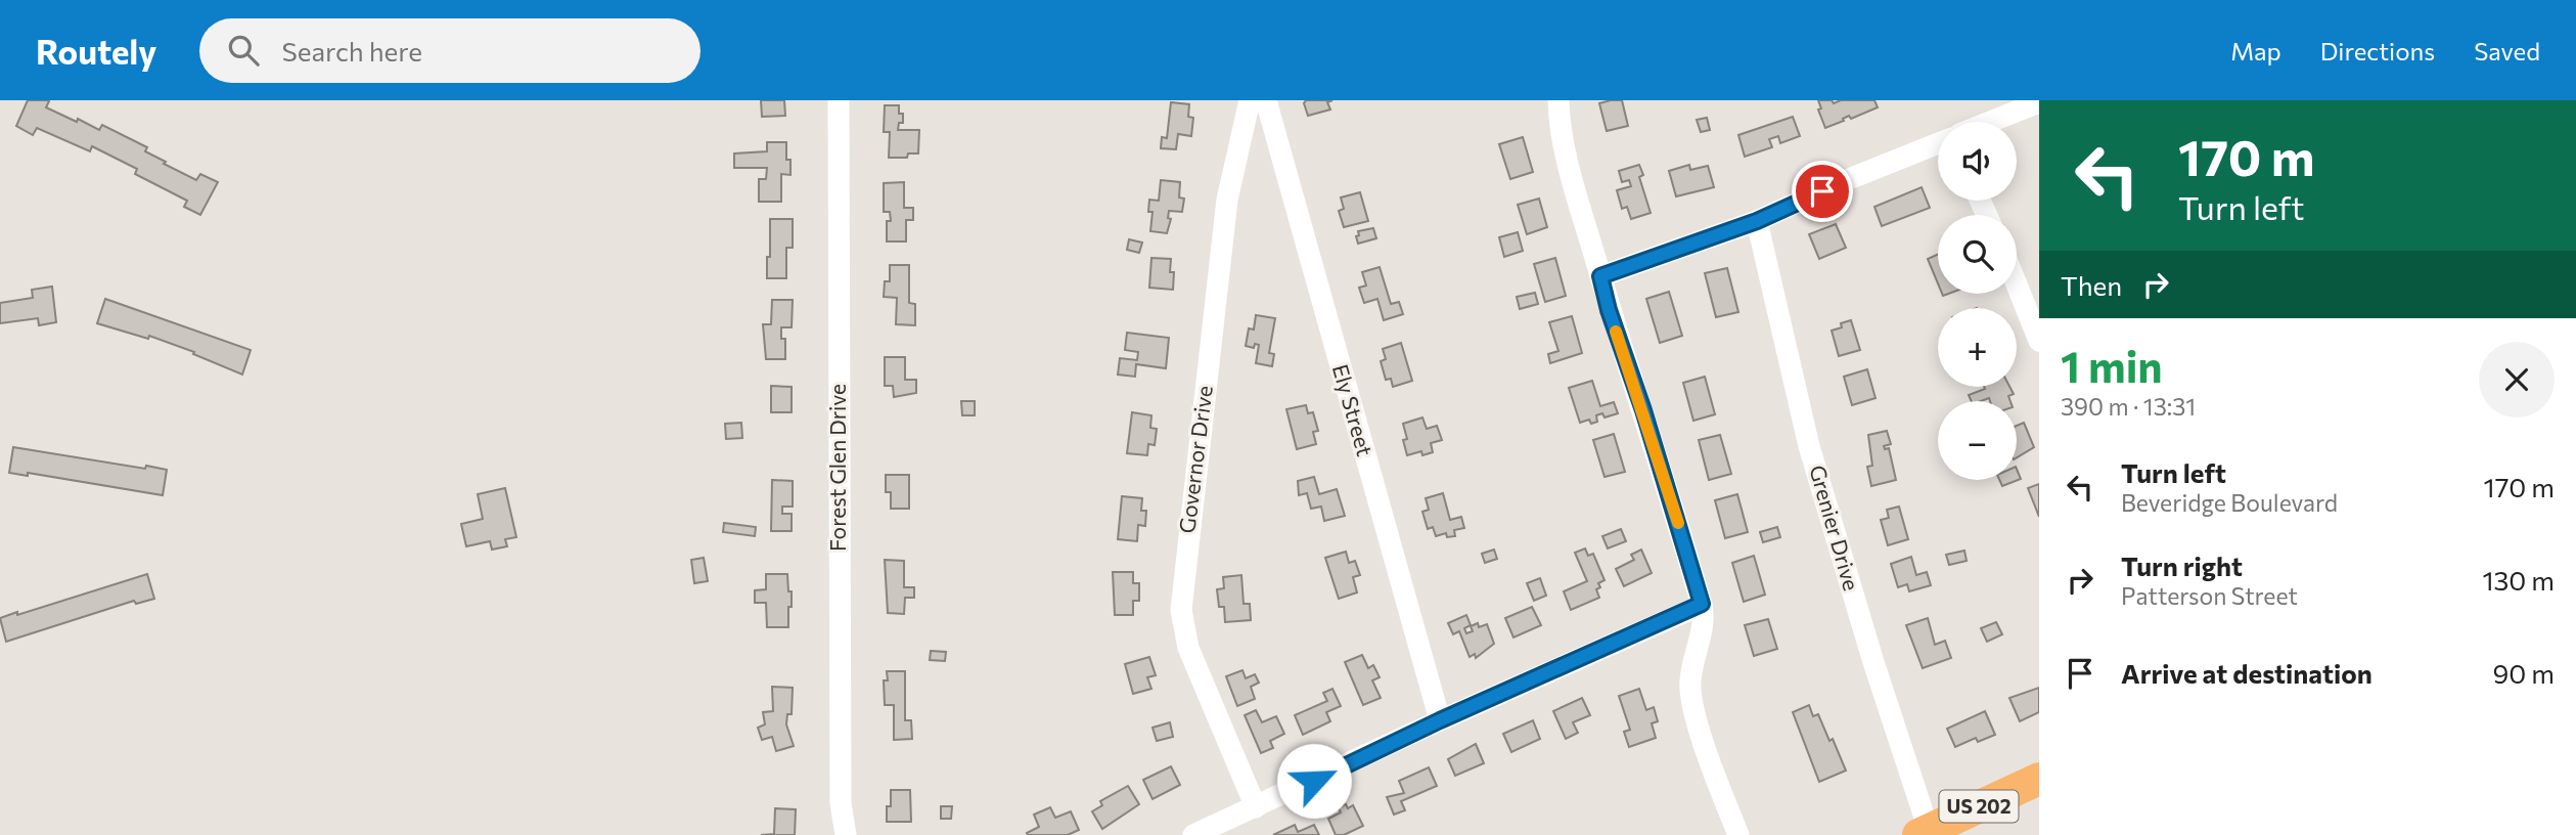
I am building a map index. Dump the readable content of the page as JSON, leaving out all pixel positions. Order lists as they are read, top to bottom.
{
  "streets": {
    "highway": ["US 202"],
    "street": [
      "Ely Street",
      "Governor Drive",
      "Forest Glen Drive",
      "Grenier Drive"
    ]
  },
  "crossings": [
    ["Grenier Drive", "US 202"]
  ],
  "page": {
    "header": "Routely",
    "search": "Search here",
    "nav": ["Map", "Directions", "Saved"],
    "turn": ["170 m", "Turn left"],
    "map_buttons": ["+", "−"],
    "then": "Then",
    "heading": ["1 min", "390 m · 13:31"],
    "list": [
      {
        "name": "Turn left",
        "note": "Beveridge Boulevard",
        "value": "170 m"
      },
      {
        "name": "Turn right",
        "note": "Patterson Street",
        "value": "130 m"
      },
      {
        "name": "Arrive at destination",
        "value": "90 m"
      }
    ]
  }
}
